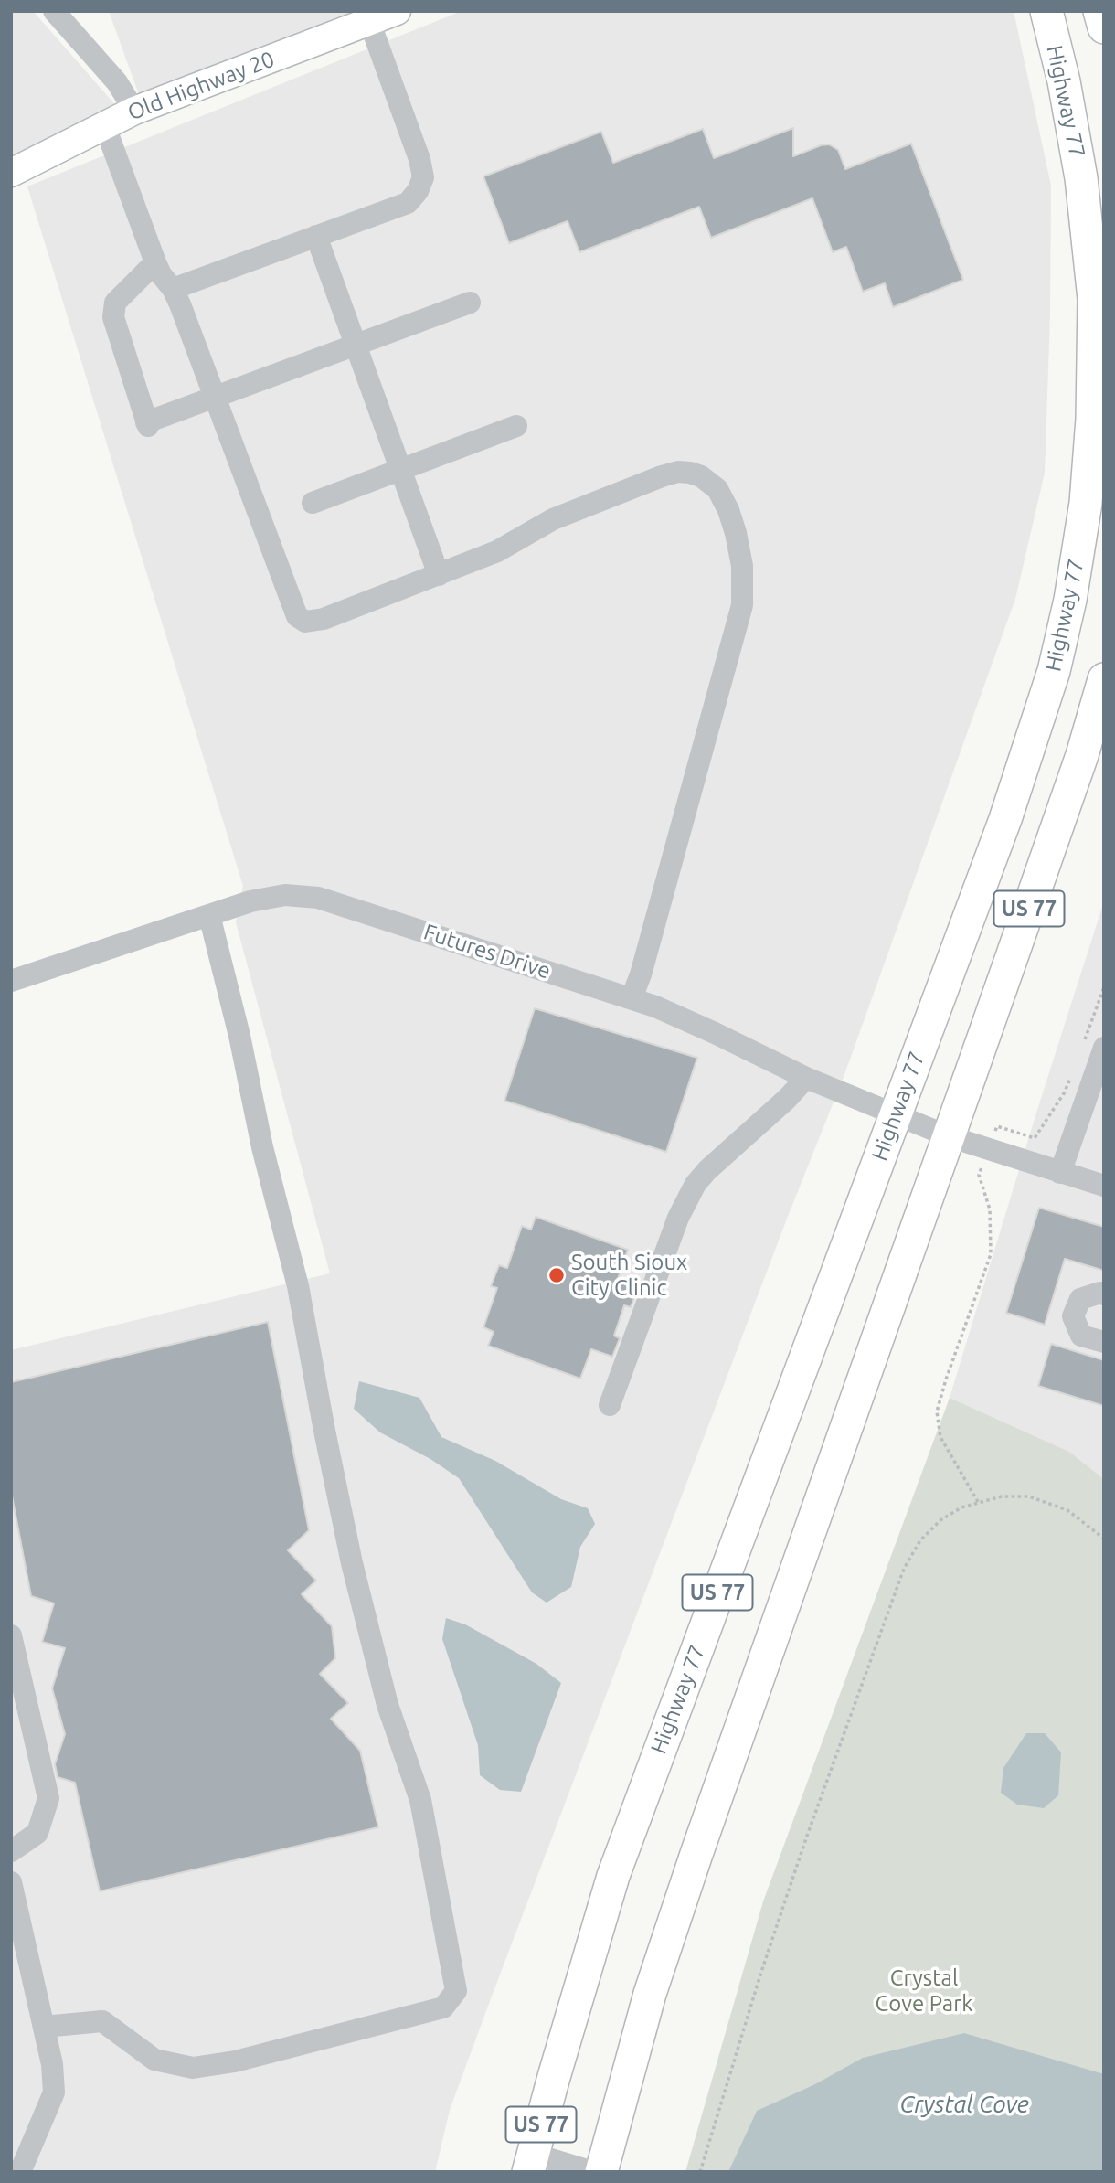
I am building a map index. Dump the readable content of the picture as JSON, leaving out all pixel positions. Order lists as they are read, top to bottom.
{
  "streets": {
    "highway": ["Highway 77", "US 77"],
    "main road": ["Old Highway 20"],
    "street": ["Futures Drive"]
  },
  "crossings": [
    ["Highway 77", "Futures Drive"],
    ["US 77", "Futures Drive"]
  ],
  "water": ["Crystal Cove"],
  "parks": ["Crystal Cove Park"],
  "places": ["South Sioux City Clinic"]
}
